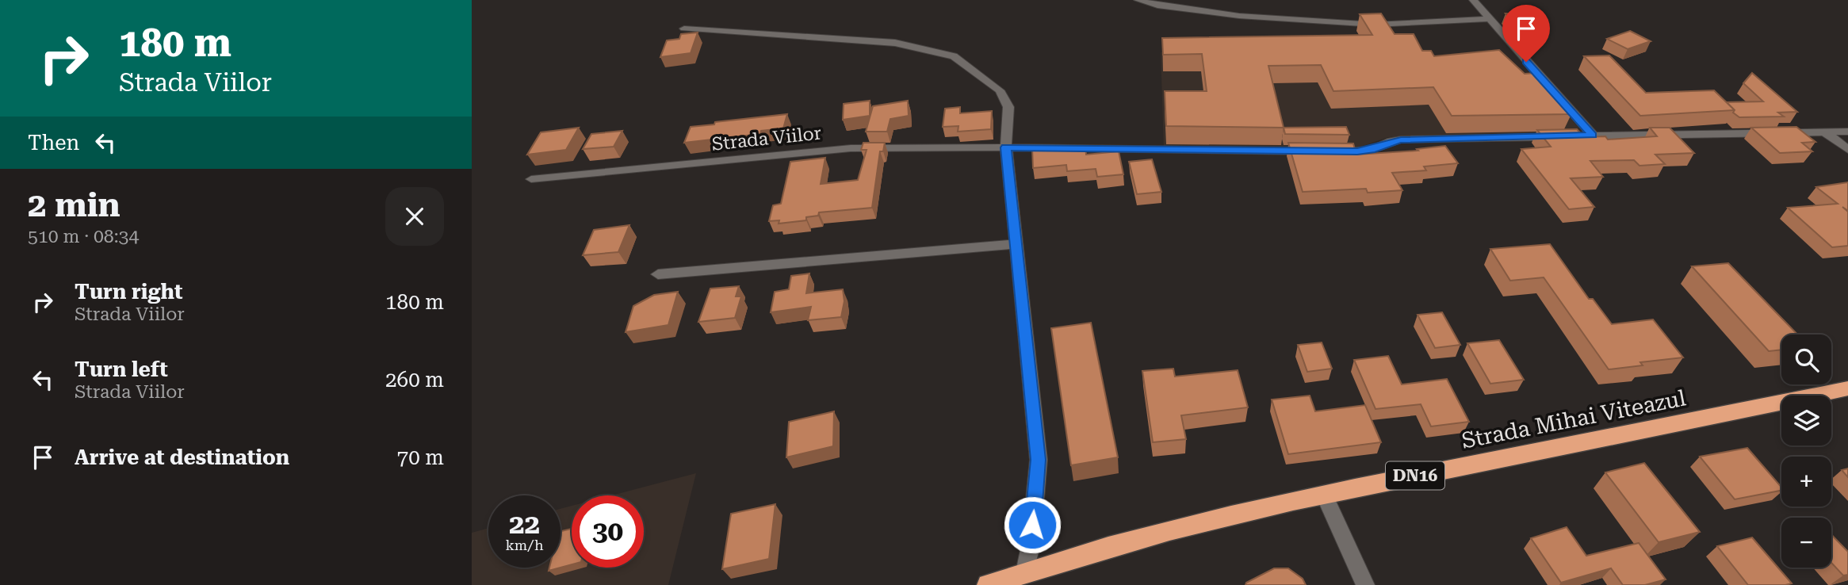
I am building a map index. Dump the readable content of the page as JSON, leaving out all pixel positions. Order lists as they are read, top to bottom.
{
  "streets": {
    "highway": ["Strada Mihai Viteazul", "DN16"],
    "street": ["Strada Viilor"]
  },
  "page": {
    "turn": ["180 m", "Strada Viilor"],
    "then": "Then",
    "heading": ["2 min", "510 m · 08:34"],
    "list": [
      {
        "name": "Turn right",
        "note": "Strada Viilor",
        "value": "180 m"
      },
      {
        "name": "Turn left",
        "note": "Strada Viilor",
        "value": "260 m"
      },
      {
        "name": "Arrive at destination",
        "value": "70 m"
      }
    ],
    "map_buttons": ["+", "−"],
    "speed": "22 km/h",
    "limit": "30"
  }
}
